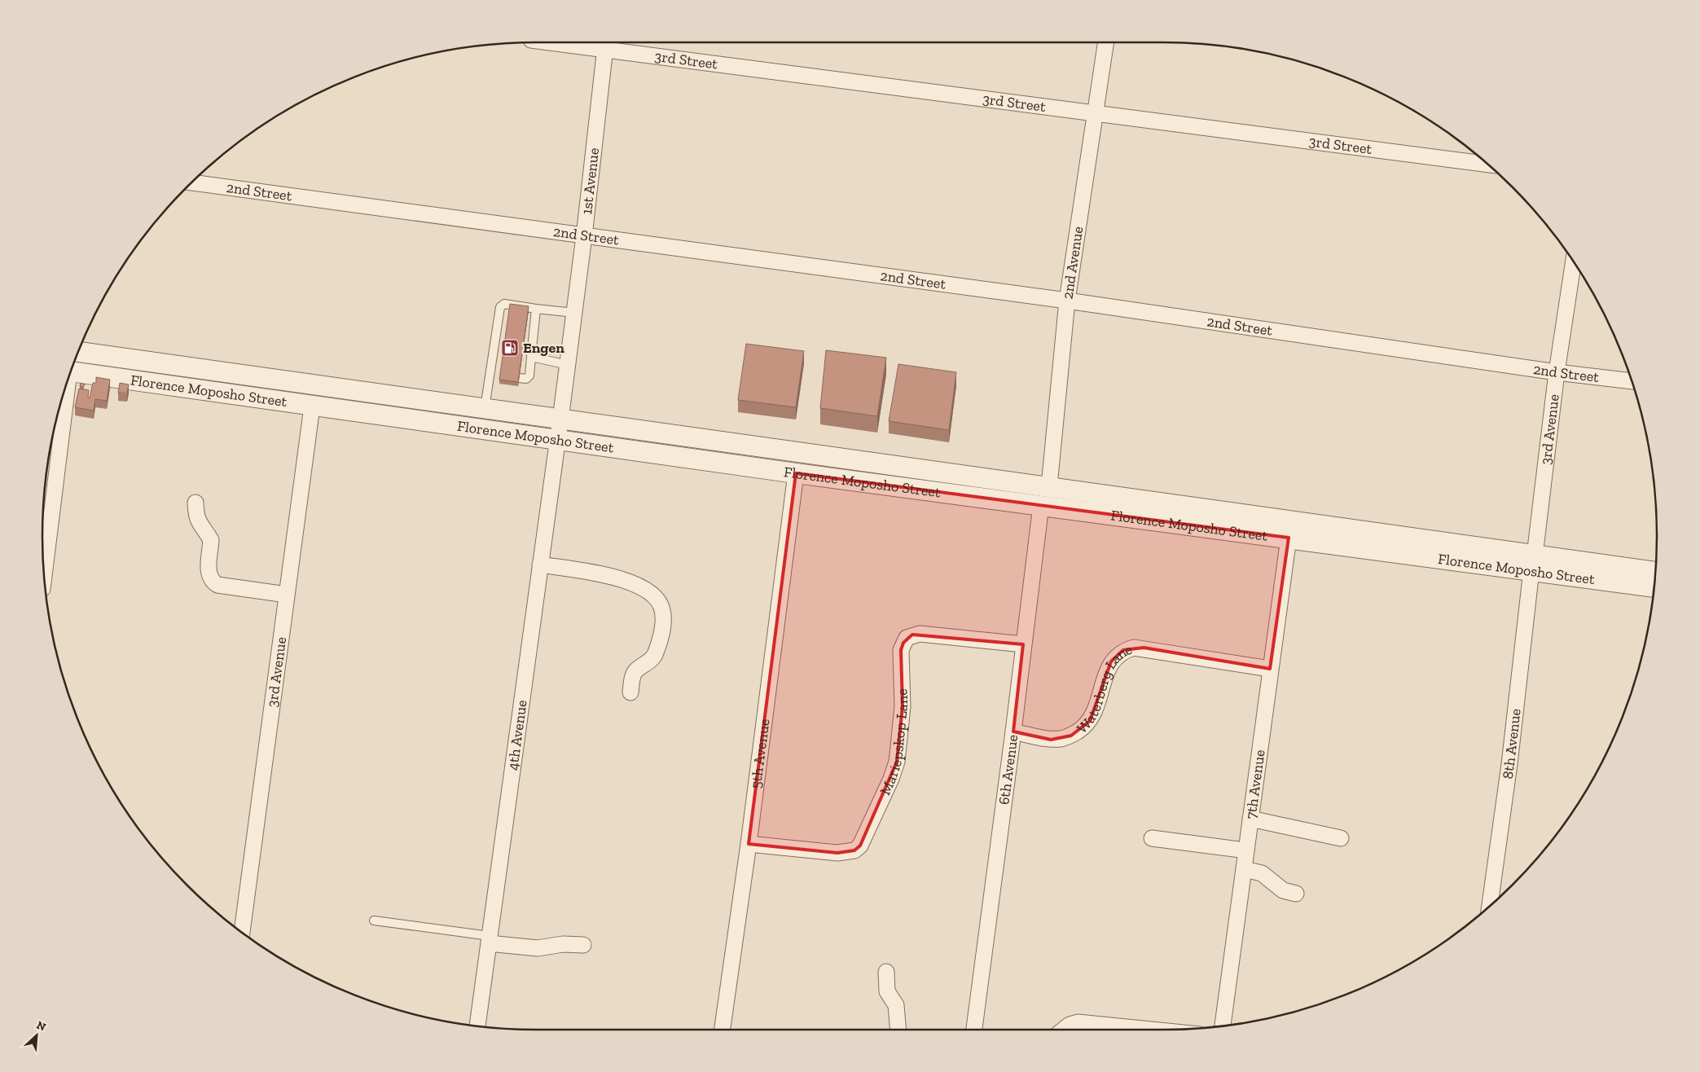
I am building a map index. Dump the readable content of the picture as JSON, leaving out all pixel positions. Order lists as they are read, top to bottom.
{
  "streets": {
    "street": [
      "3rd Street",
      "1st Avenue",
      "2nd Street",
      "2nd Avenue",
      "Florence Moposho Street",
      "3rd Avenue",
      "Waterberg Lane",
      "4th Avenue",
      "Mariepskop Lane",
      "8th Avenue",
      "5th Avenue",
      "6th Avenue",
      "7th Avenue"
    ]
  },
  "crossings": [
    ["3rd Street", "1st Avenue"],
    ["3rd Street", "2nd Avenue"],
    ["1st Avenue", "2nd Street"],
    ["1st Avenue", "Florence Moposho Street"],
    ["1st Avenue", "4th Avenue"],
    ["2nd Street", "2nd Avenue"],
    ["2nd Street", "3rd Avenue"],
    ["2nd Avenue", "Florence Moposho Street"],
    ["Florence Moposho Street", "3rd Avenue"],
    ["Florence Moposho Street", "4th Avenue"],
    ["Florence Moposho Street", "8th Avenue"],
    ["Florence Moposho Street", "5th Avenue"],
    ["Florence Moposho Street", "6th Avenue"],
    ["Florence Moposho Street", "7th Avenue"],
    ["3rd Avenue", "8th Avenue"],
    ["Waterberg Lane", "6th Avenue"],
    ["Waterberg Lane", "7th Avenue"],
    ["Mariepskop Lane", "5th Avenue"],
    ["Mariepskop Lane", "6th Avenue"]
  ],
  "places": {
    "fuel station": ["Engen"]
  },
  "north": "top right"
}
